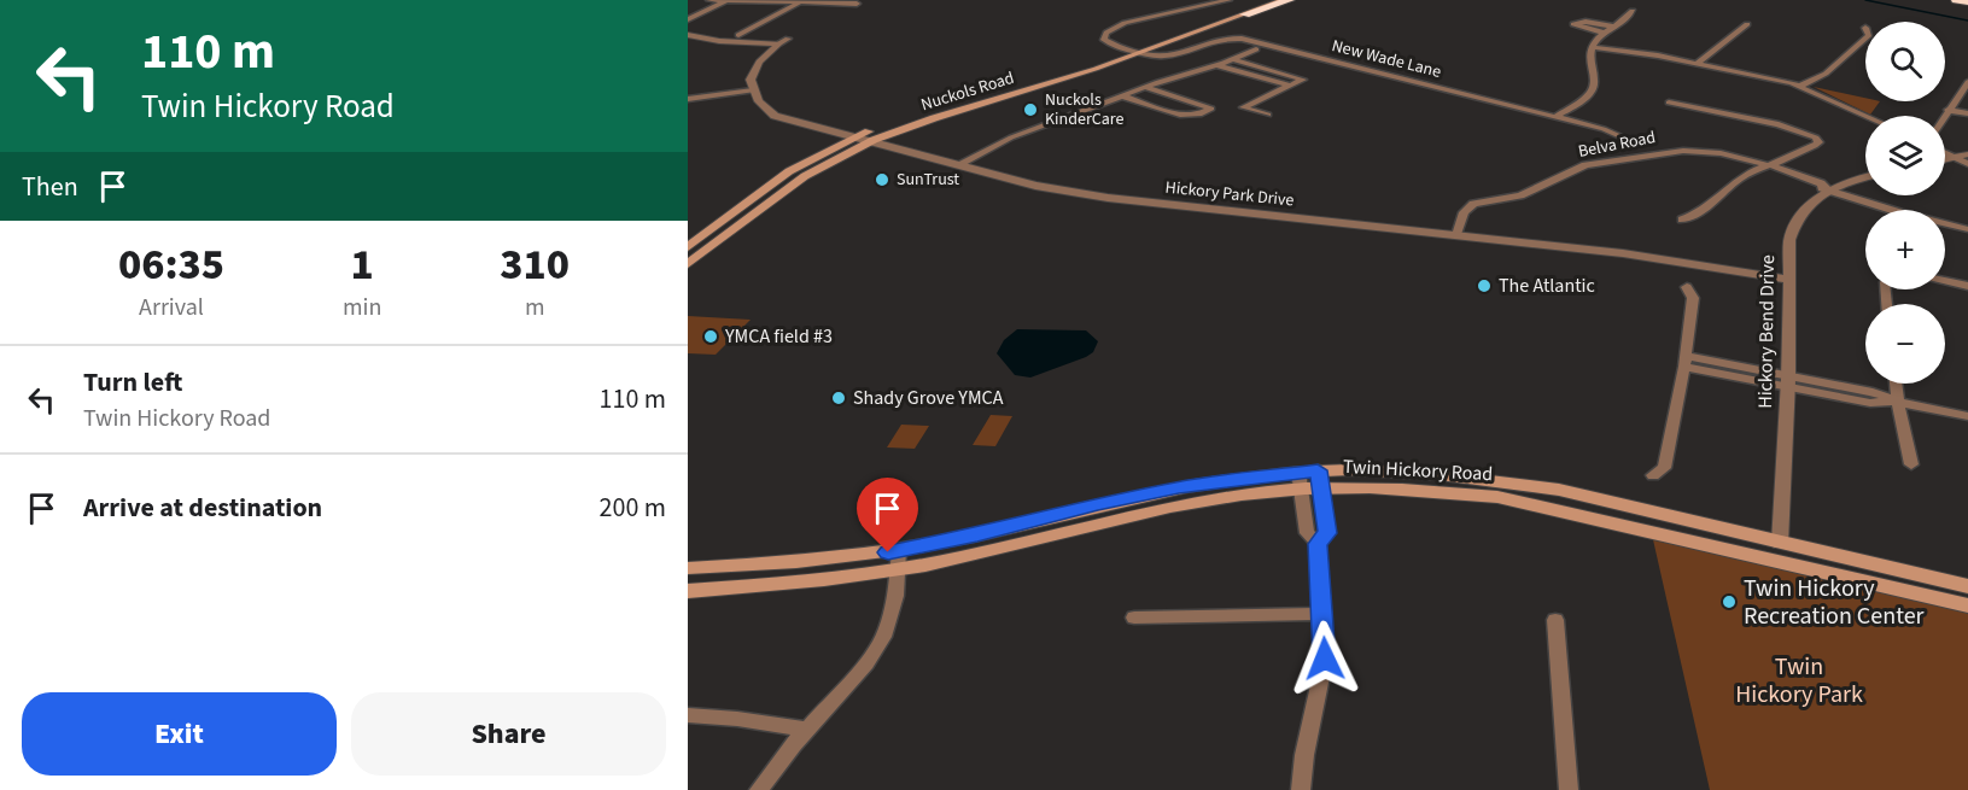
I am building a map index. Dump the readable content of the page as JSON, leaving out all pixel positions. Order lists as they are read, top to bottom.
{
  "streets": {
    "main road": ["Nuckols Road", "Twin Hickory Road"],
    "street": [
      "New Wade Lane",
      "Belva Road",
      "Hickory Park Drive",
      "Hickory Bend Drive"
    ]
  },
  "crossings": [
    ["New Wade Lane", "Nuckols Road"],
    ["Nuckols Road", "Hickory Park Drive"],
    ["Belva Road", "Hickory Park Drive"],
    ["Belva Road", "Hickory Bend Drive"],
    ["Hickory Park Drive", "Hickory Bend Drive"],
    ["Hickory Bend Drive", "Twin Hickory Road"]
  ],
  "parks": ["Twin Hickory Park"],
  "places": [
    "Nuckols KinderCare",
    "SunTrust",
    "The Atlantic",
    "YMCA field #3",
    "Shady Grove YMCA",
    "Twin Hickory Recreation Center"
  ],
  "page": {
    "turn": ["110 m", "Twin Hickory Road"],
    "map_buttons": ["+", "−"],
    "then": "Then",
    "eta": [
      "06:35",
      "Arrival",
      "1",
      "min",
      "310",
      "m"
    ],
    "list": [
      {
        "name": "Turn left",
        "note": "Twin Hickory Road",
        "value": "110 m"
      },
      {
        "name": "Arrive at destination",
        "value": "200 m"
      }
    ],
    "buttons": ["Exit", "Share"]
  }
}
